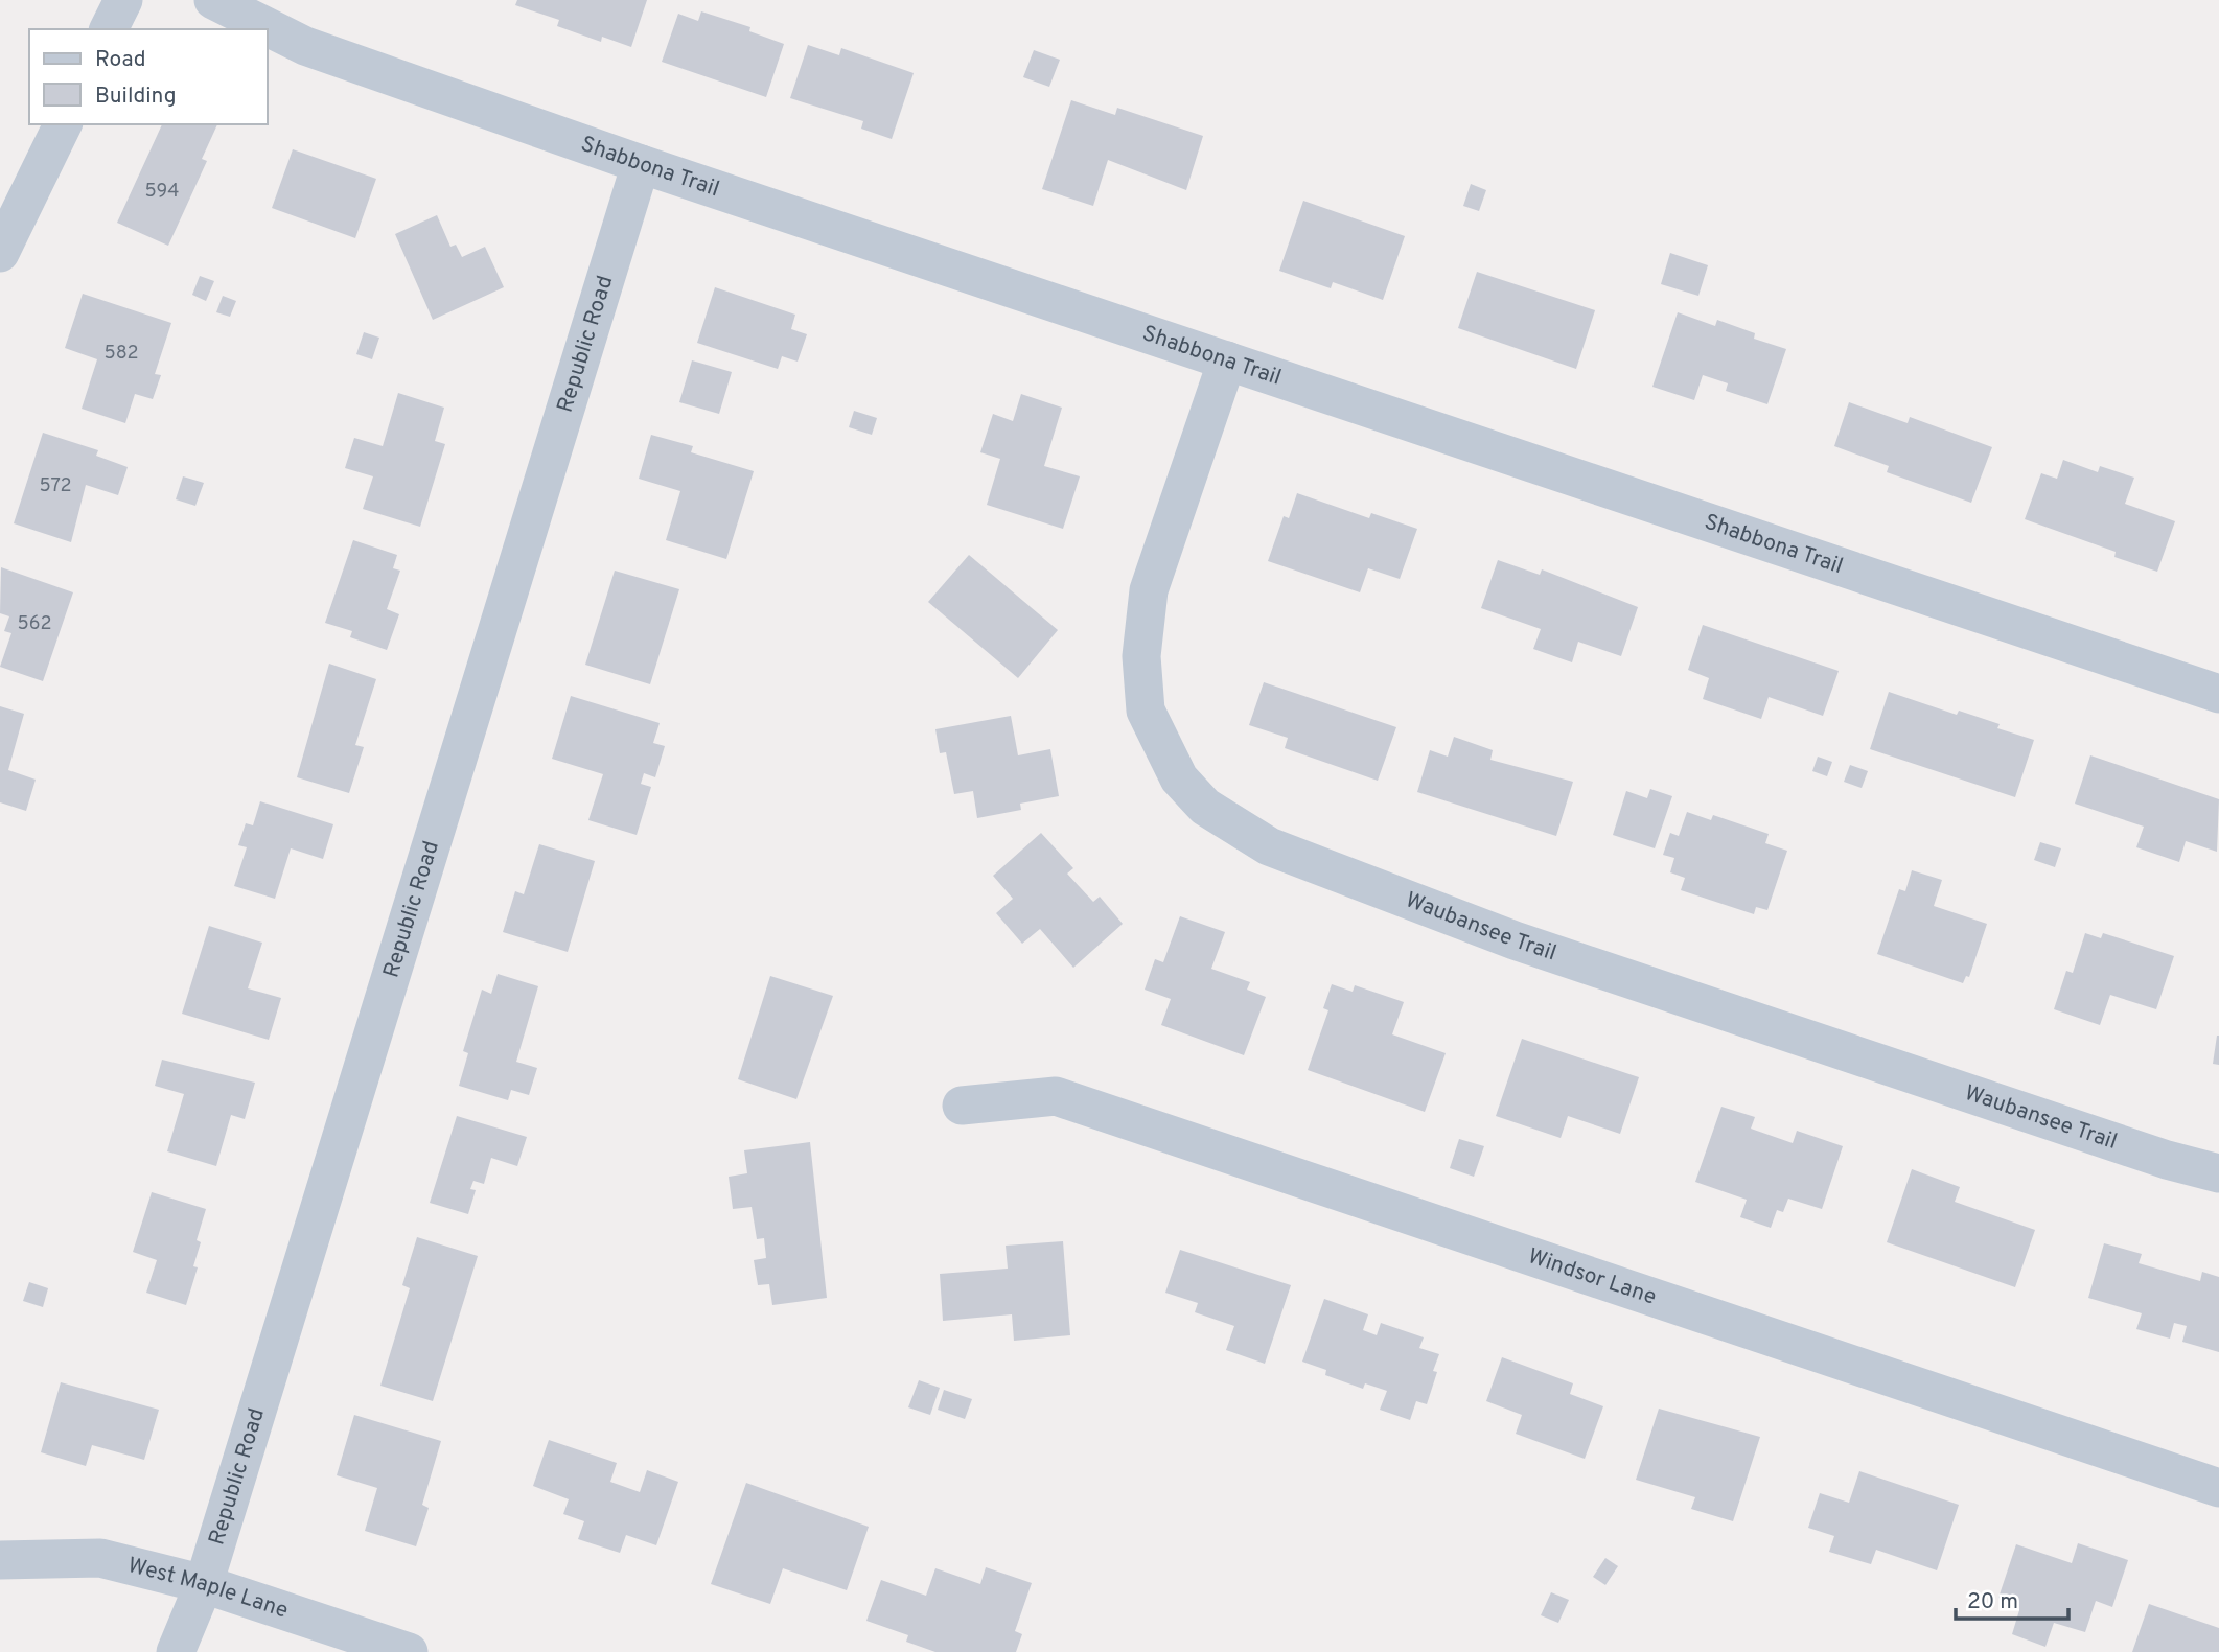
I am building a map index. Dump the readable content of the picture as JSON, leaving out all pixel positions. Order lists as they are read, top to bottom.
{
  "streets": {
    "street": [
      "Shabbona Trail",
      "Republic Road",
      "Waubansee Trail",
      "Windsor Lane",
      "West Maple Lane"
    ]
  },
  "crossings": [
    ["Shabbona Trail", "Republic Road"],
    ["Shabbona Trail", "Waubansee Trail"],
    ["Republic Road", "West Maple Lane"]
  ],
  "house_numbers": [
    "594",
    "582",
    "572",
    "562"
  ],
  "legend": ["Road", "Building"],
  "scale_bar": "20 m"
}
